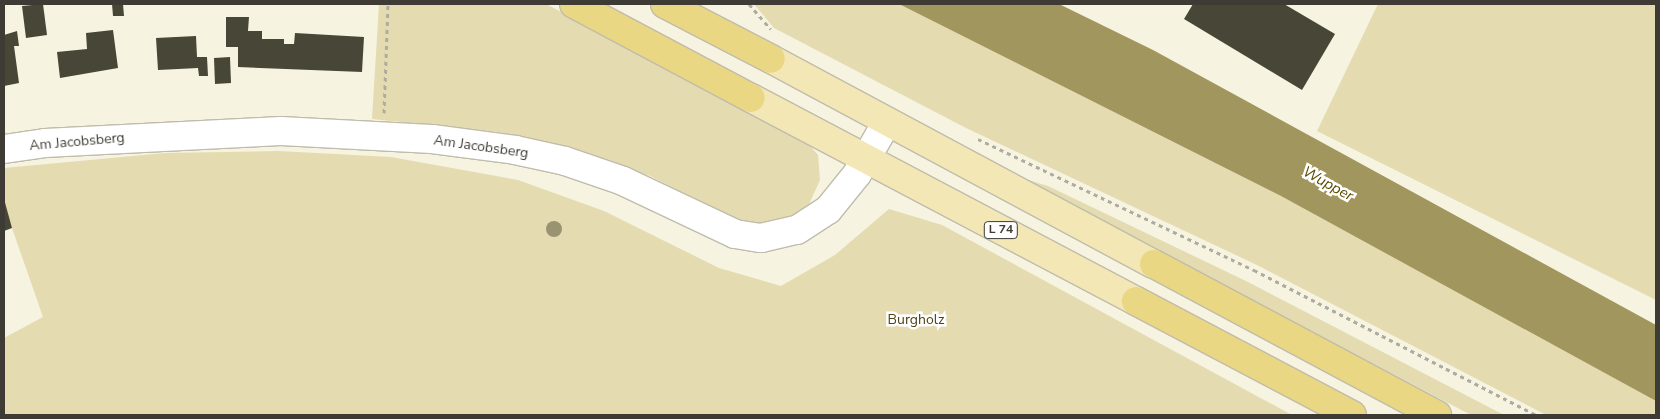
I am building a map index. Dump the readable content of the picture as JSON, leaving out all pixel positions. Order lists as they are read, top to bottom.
{
  "streets": {
    "highway": ["L 74"],
    "main road": ["Am Jacobsberg"]
  },
  "crossings": [
    ["Am Jacobsberg", "L 74"]
  ],
  "water": ["Wupper"],
  "parks": ["Burgholz"]
}
